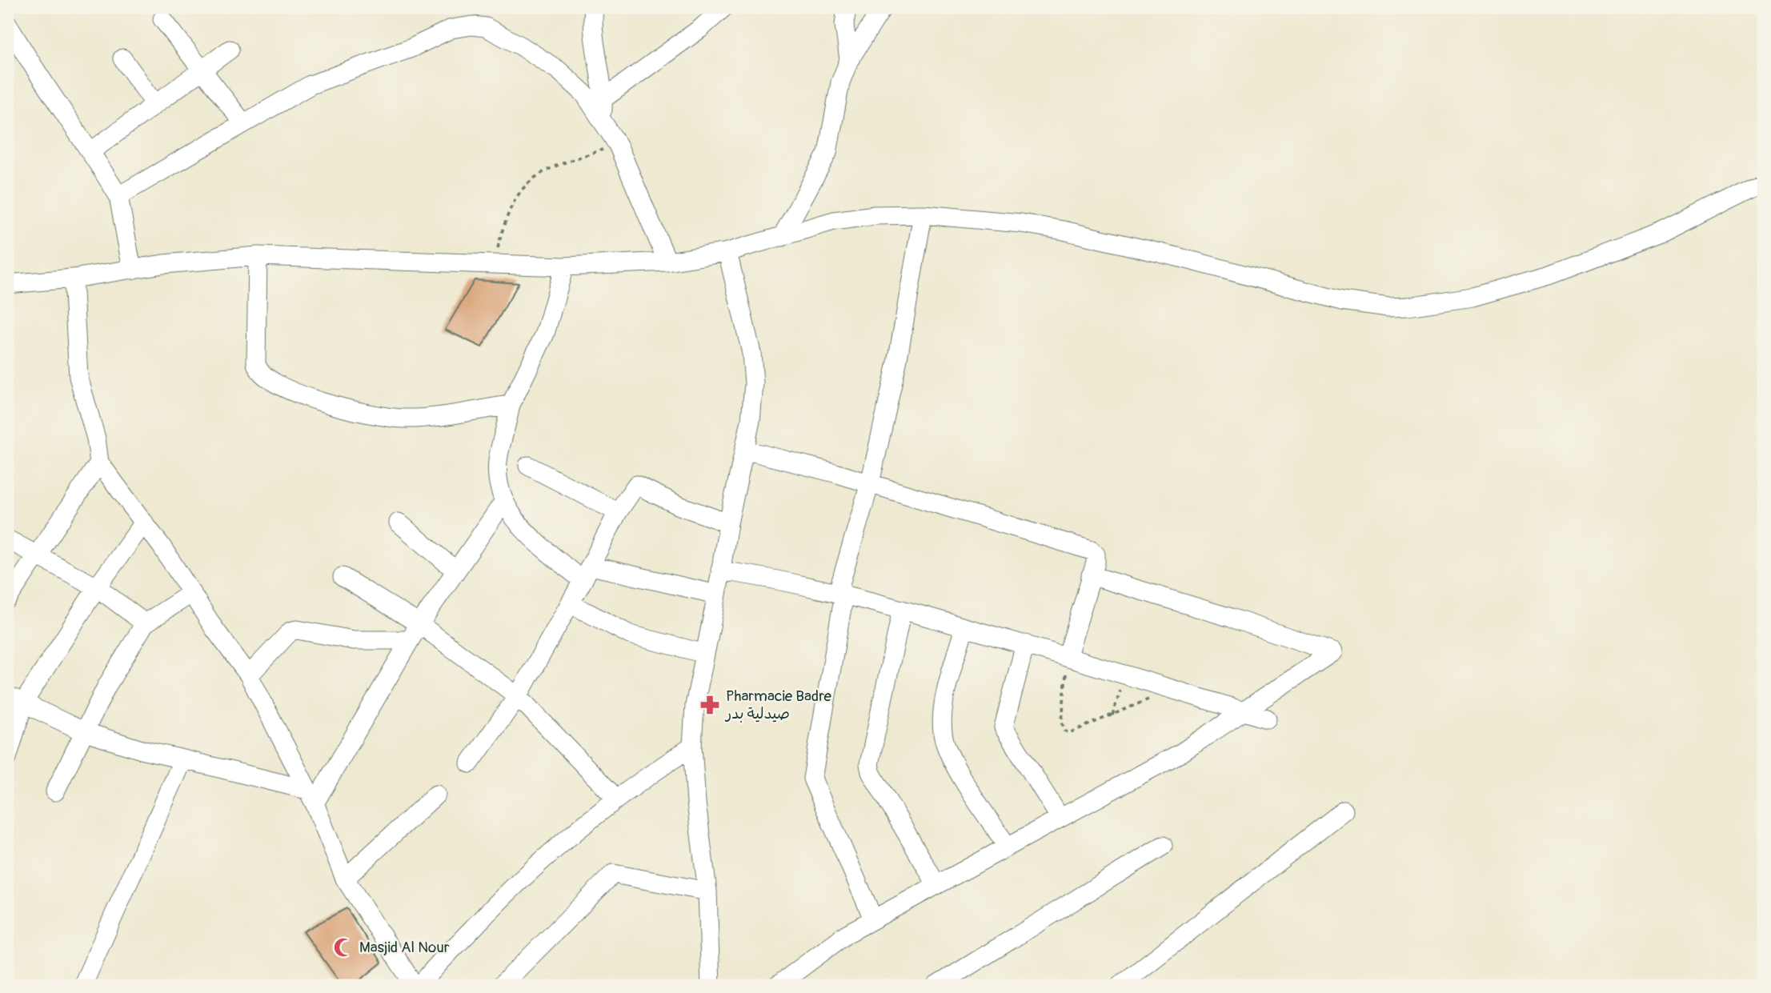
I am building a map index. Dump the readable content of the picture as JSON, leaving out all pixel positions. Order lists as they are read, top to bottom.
{
  "places": {
    "pharmacy": ["Pharmacie Badre صيدلية بدر"],
    "mosque": ["Masjid Al Nour"]
  }
}
